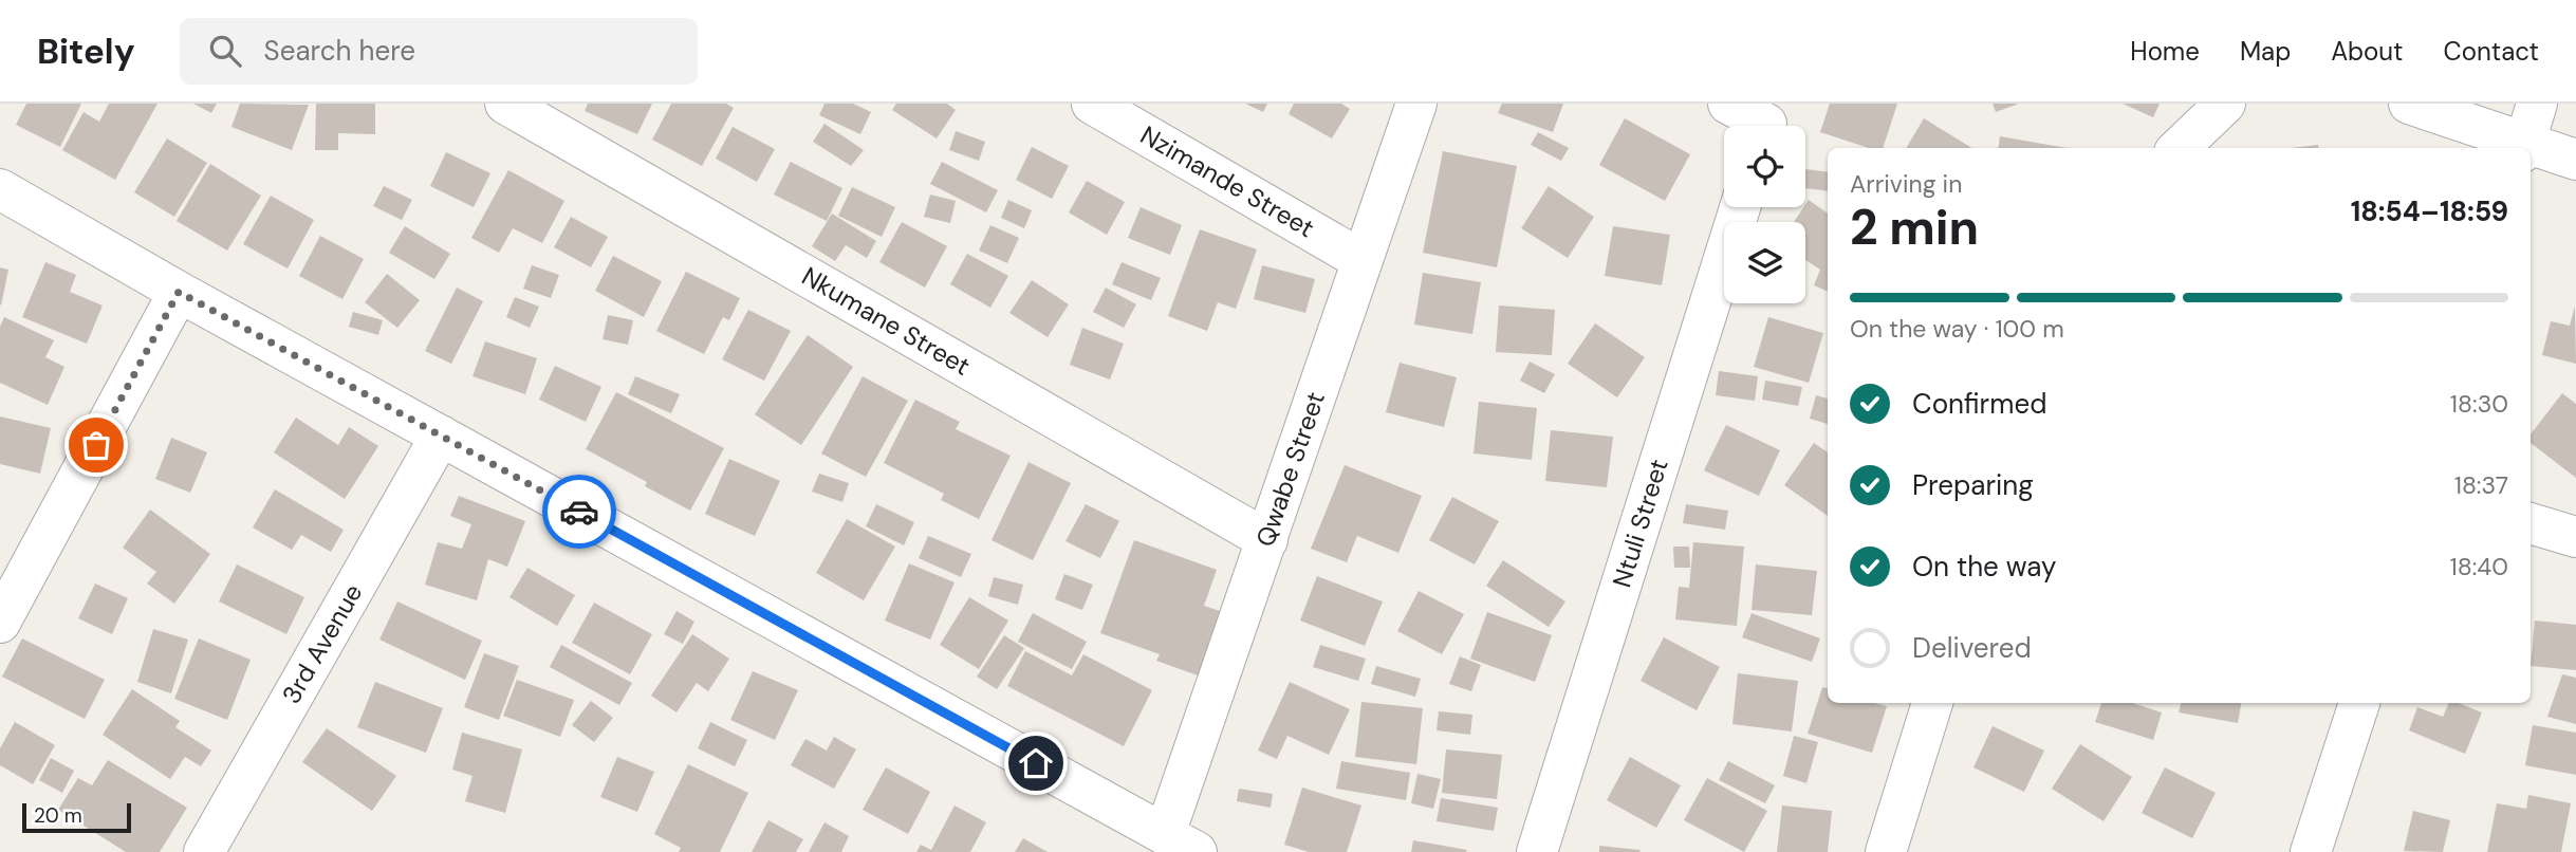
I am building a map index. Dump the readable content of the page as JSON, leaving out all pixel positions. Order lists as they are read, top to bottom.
{
  "streets": {
    "street": [
      "Nzimande Street",
      "Nkumane Street",
      "Qwabe Street",
      "Ntuli Street",
      "3rd Avenue"
    ]
  },
  "crossings": [
    ["Nzimande Street", "Qwabe Street"],
    ["Nkumane Street", "Qwabe Street"]
  ],
  "scale_bar": "20 m",
  "page": {
    "header": "Bitely",
    "search": "Search here",
    "nav": [
      "Home",
      "Map",
      "About",
      "Contact"
    ],
    "heading": ["2 min", "Arriving in", "18:54–18:59"],
    "bar": "On the way · 100 m",
    "list": [
      ["Confirmed", "18:30"],
      ["Preparing", "18:37"],
      ["On the way", "18:40"],
      "Delivered"
    ],
    "scale": "20 m"
  }
}
